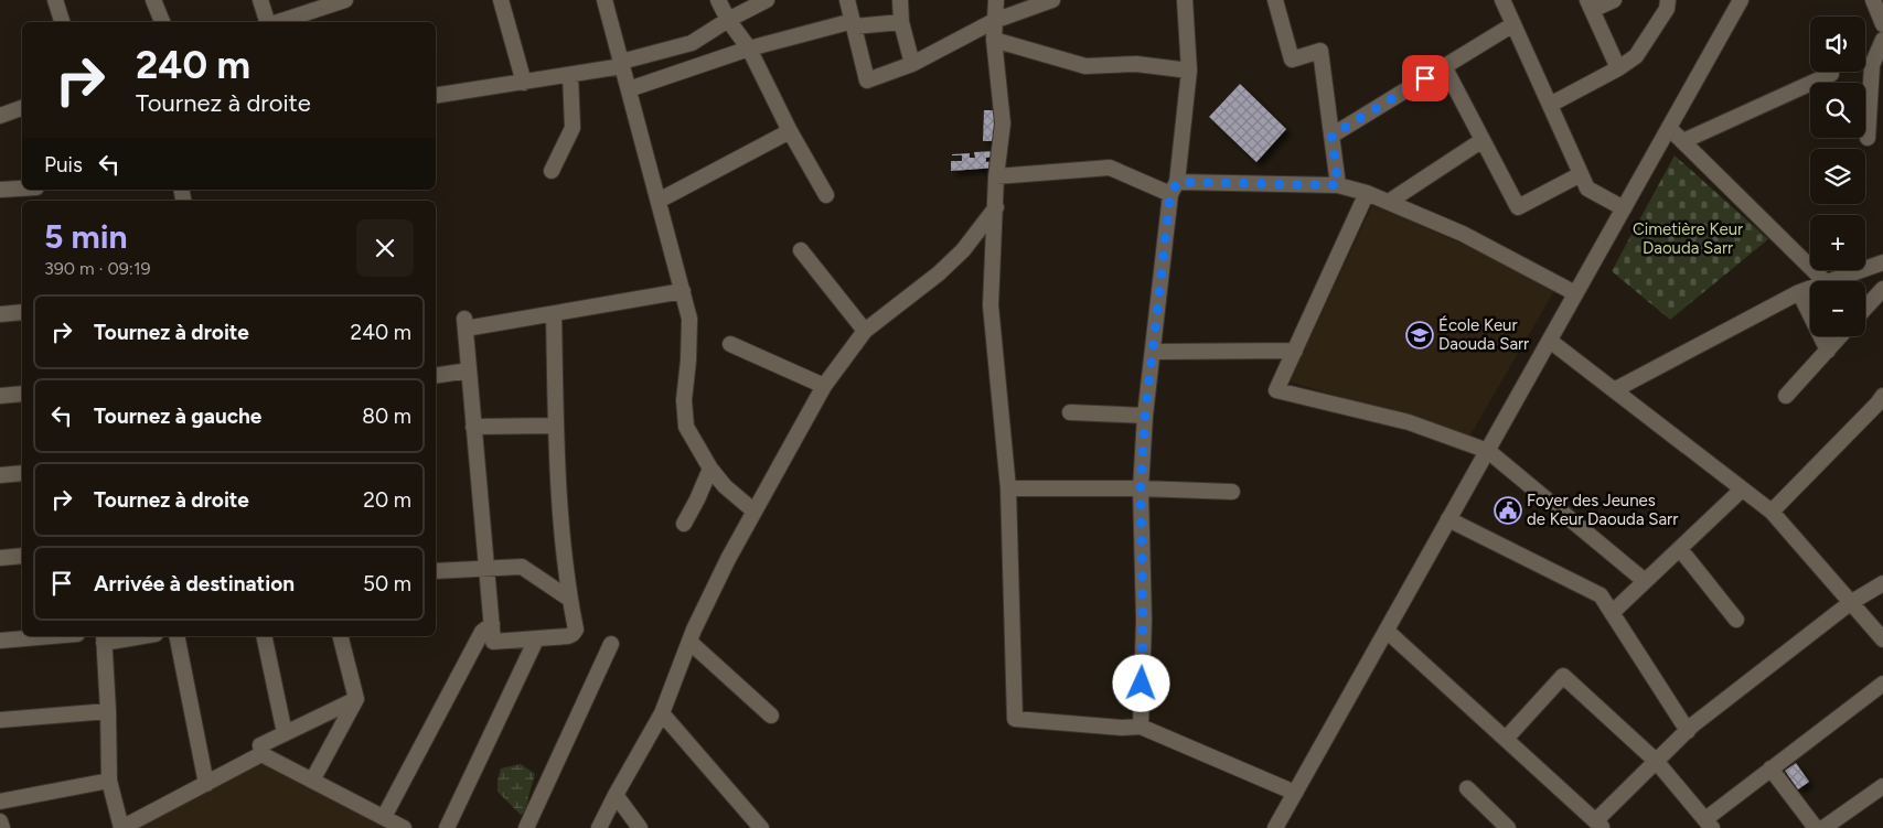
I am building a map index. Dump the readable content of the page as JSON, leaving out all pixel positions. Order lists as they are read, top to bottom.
{
  "parks": ["Cimetière Keur Daouda Sarr"],
  "places": {
    "school or university": ["École Keur Daouda Sarr"],
    "public building": ["Foyer des Jeunes de Keur Daouda Sarr"]
  },
  "page": {
    "map_buttons": ["+", "−"],
    "turn": ["240 m", "Tournez à droite"],
    "then": "Puis",
    "heading": ["5 min", "390 m · 09:19"],
    "list": [
      {
        "name": "Tournez à droite",
        "value": "240 m"
      },
      {
        "name": "Tournez à gauche",
        "value": "80 m"
      },
      {
        "name": "Tournez à droite",
        "value": "20 m"
      },
      {
        "name": "Arrivée à destination",
        "value": "50 m"
      }
    ]
  }
}
